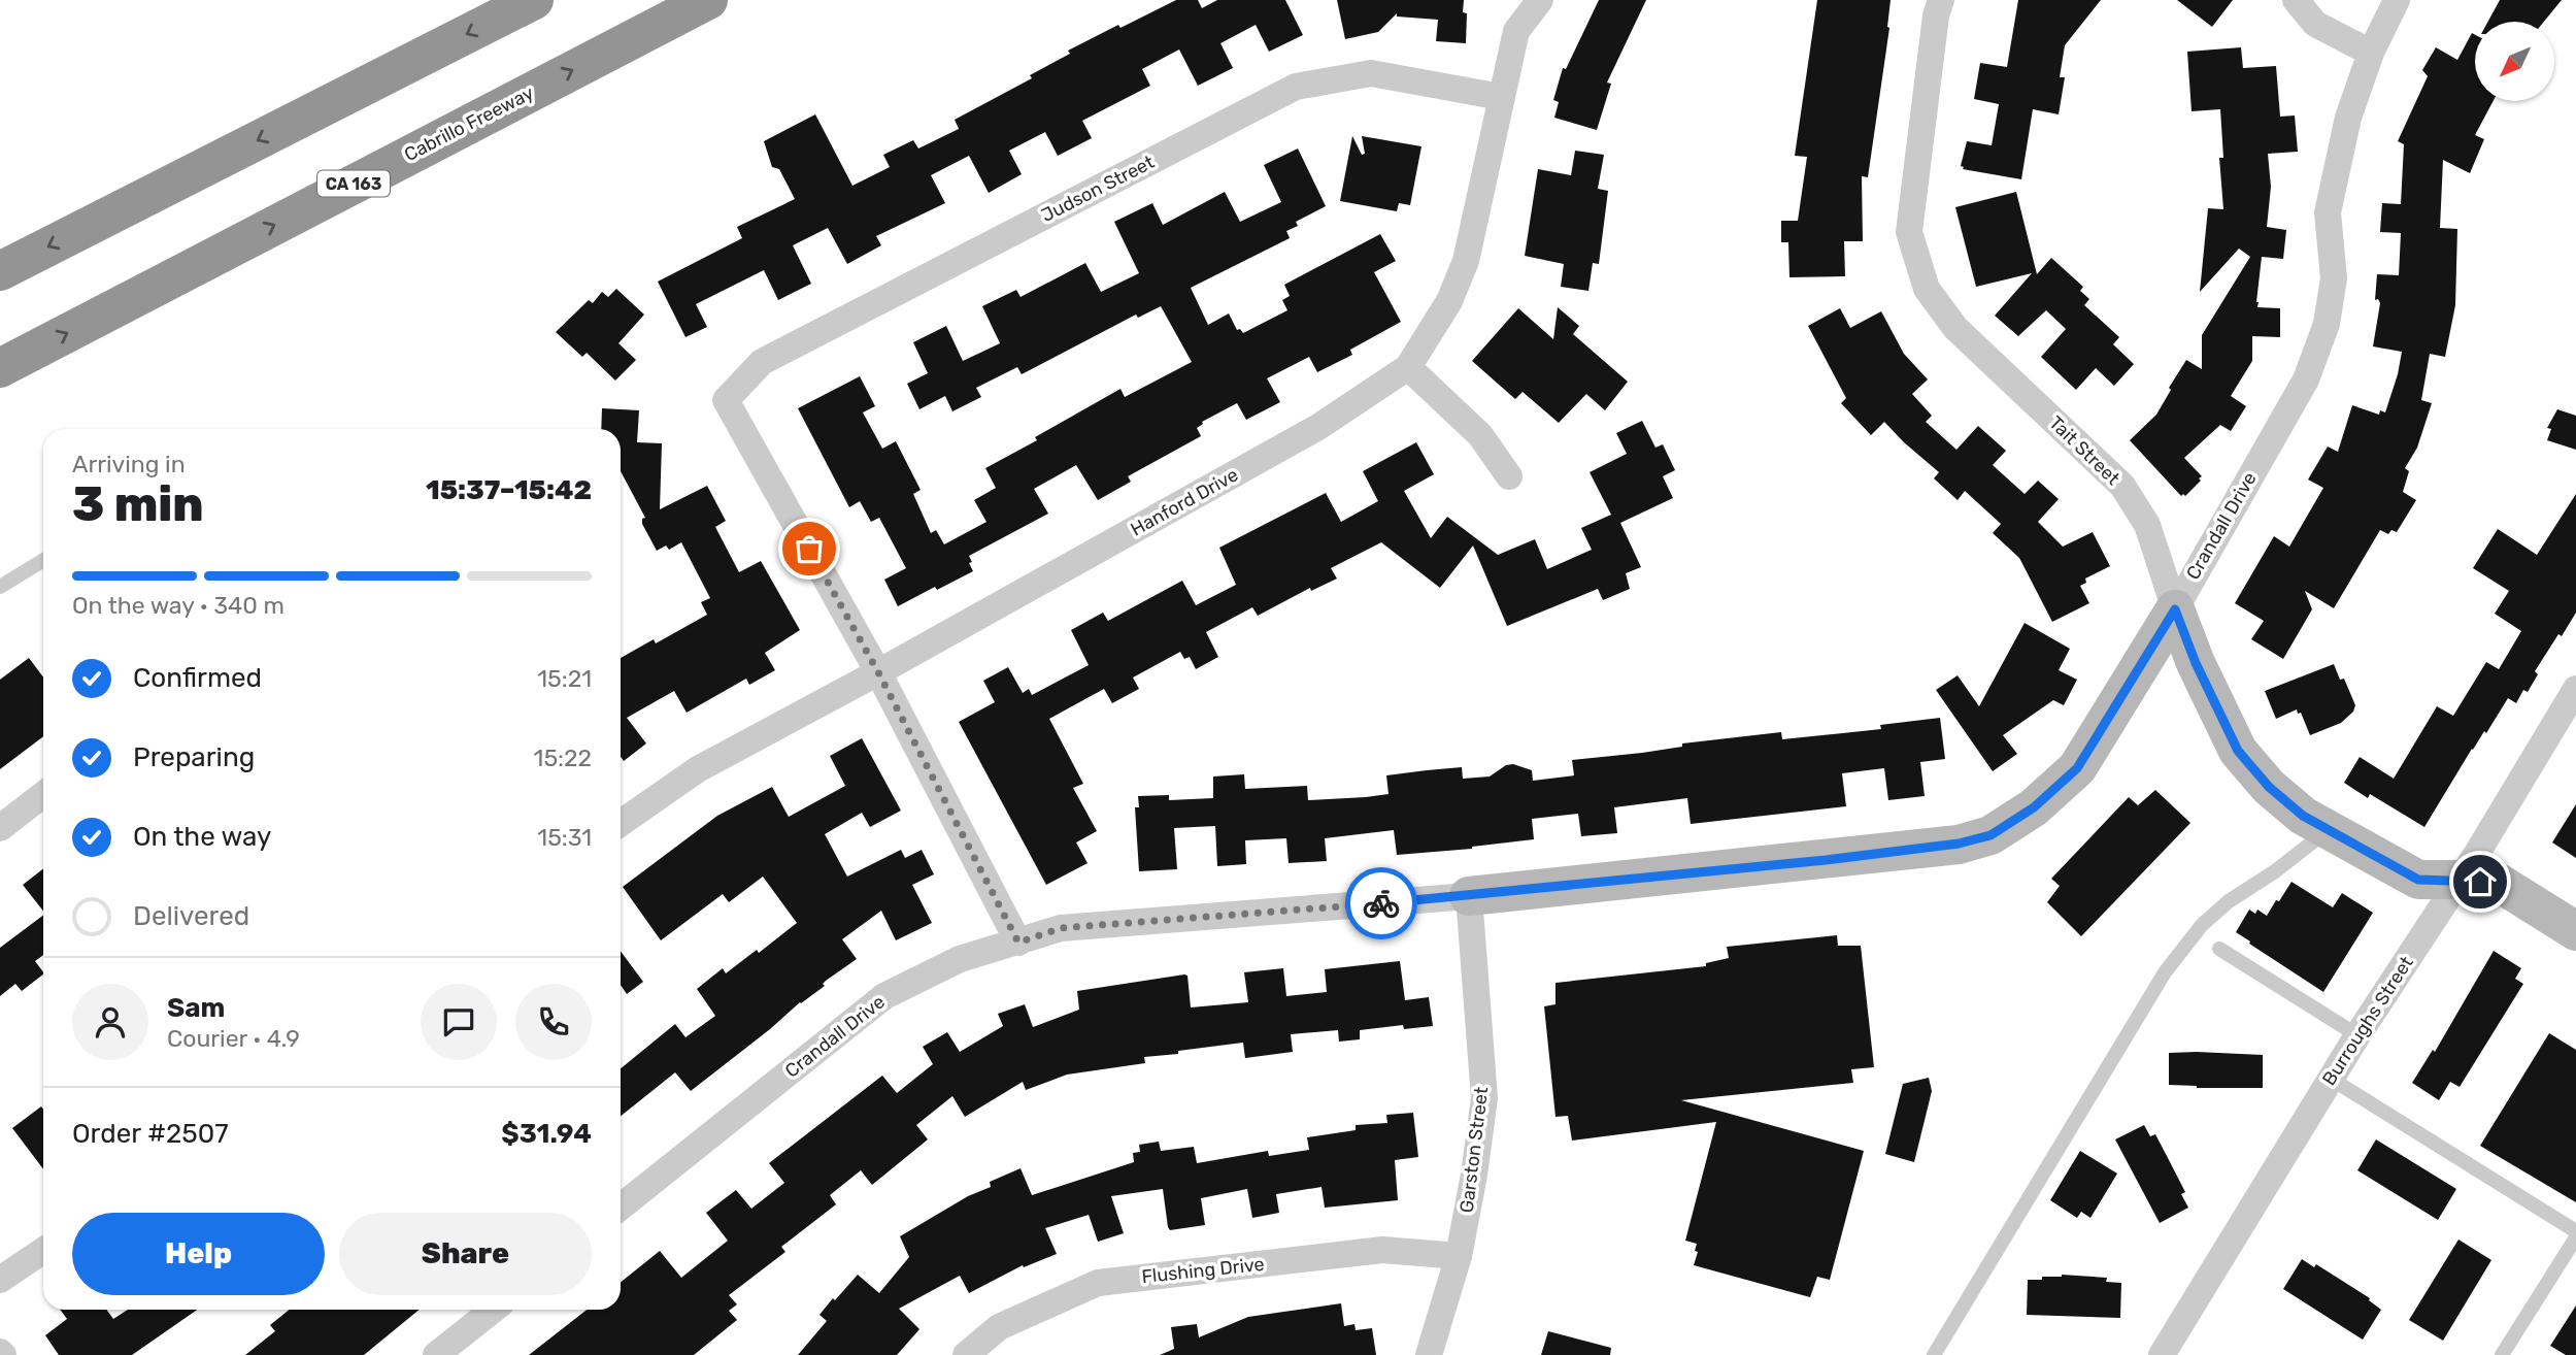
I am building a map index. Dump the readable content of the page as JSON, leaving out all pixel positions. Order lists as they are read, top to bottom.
{
  "streets": {
    "highway": ["Cabrillo Freeway", "CA 163"],
    "street": [
      "Judson Street",
      "Tait Street",
      "Hanford Drive",
      "Crandall Drive",
      "Burroughs Street",
      "Garston Street",
      "Flushing Drive"
    ]
  },
  "crossings": [
    ["Judson Street", "Hanford Drive"],
    ["Tait Street", "Crandall Drive"],
    ["Tait Street", "Burroughs Street"],
    ["Crandall Drive", "Garston Street"],
    ["Garston Street", "Flushing Drive"]
  ],
  "north": "bottom left",
  "page": {
    "heading": ["3 min", "Arriving in", "15:37–15:42"],
    "panel": [
      "Sam",
      "Courier · 4.9",
      "Order #2507",
      "$31.94"
    ],
    "bar": "On the way · 340 m",
    "list": [
      ["Confirmed", "15:21"],
      ["Preparing", "15:22"],
      ["On the way", "15:31"],
      "Delivered"
    ],
    "buttons": ["Help", "Share"]
  }
}
